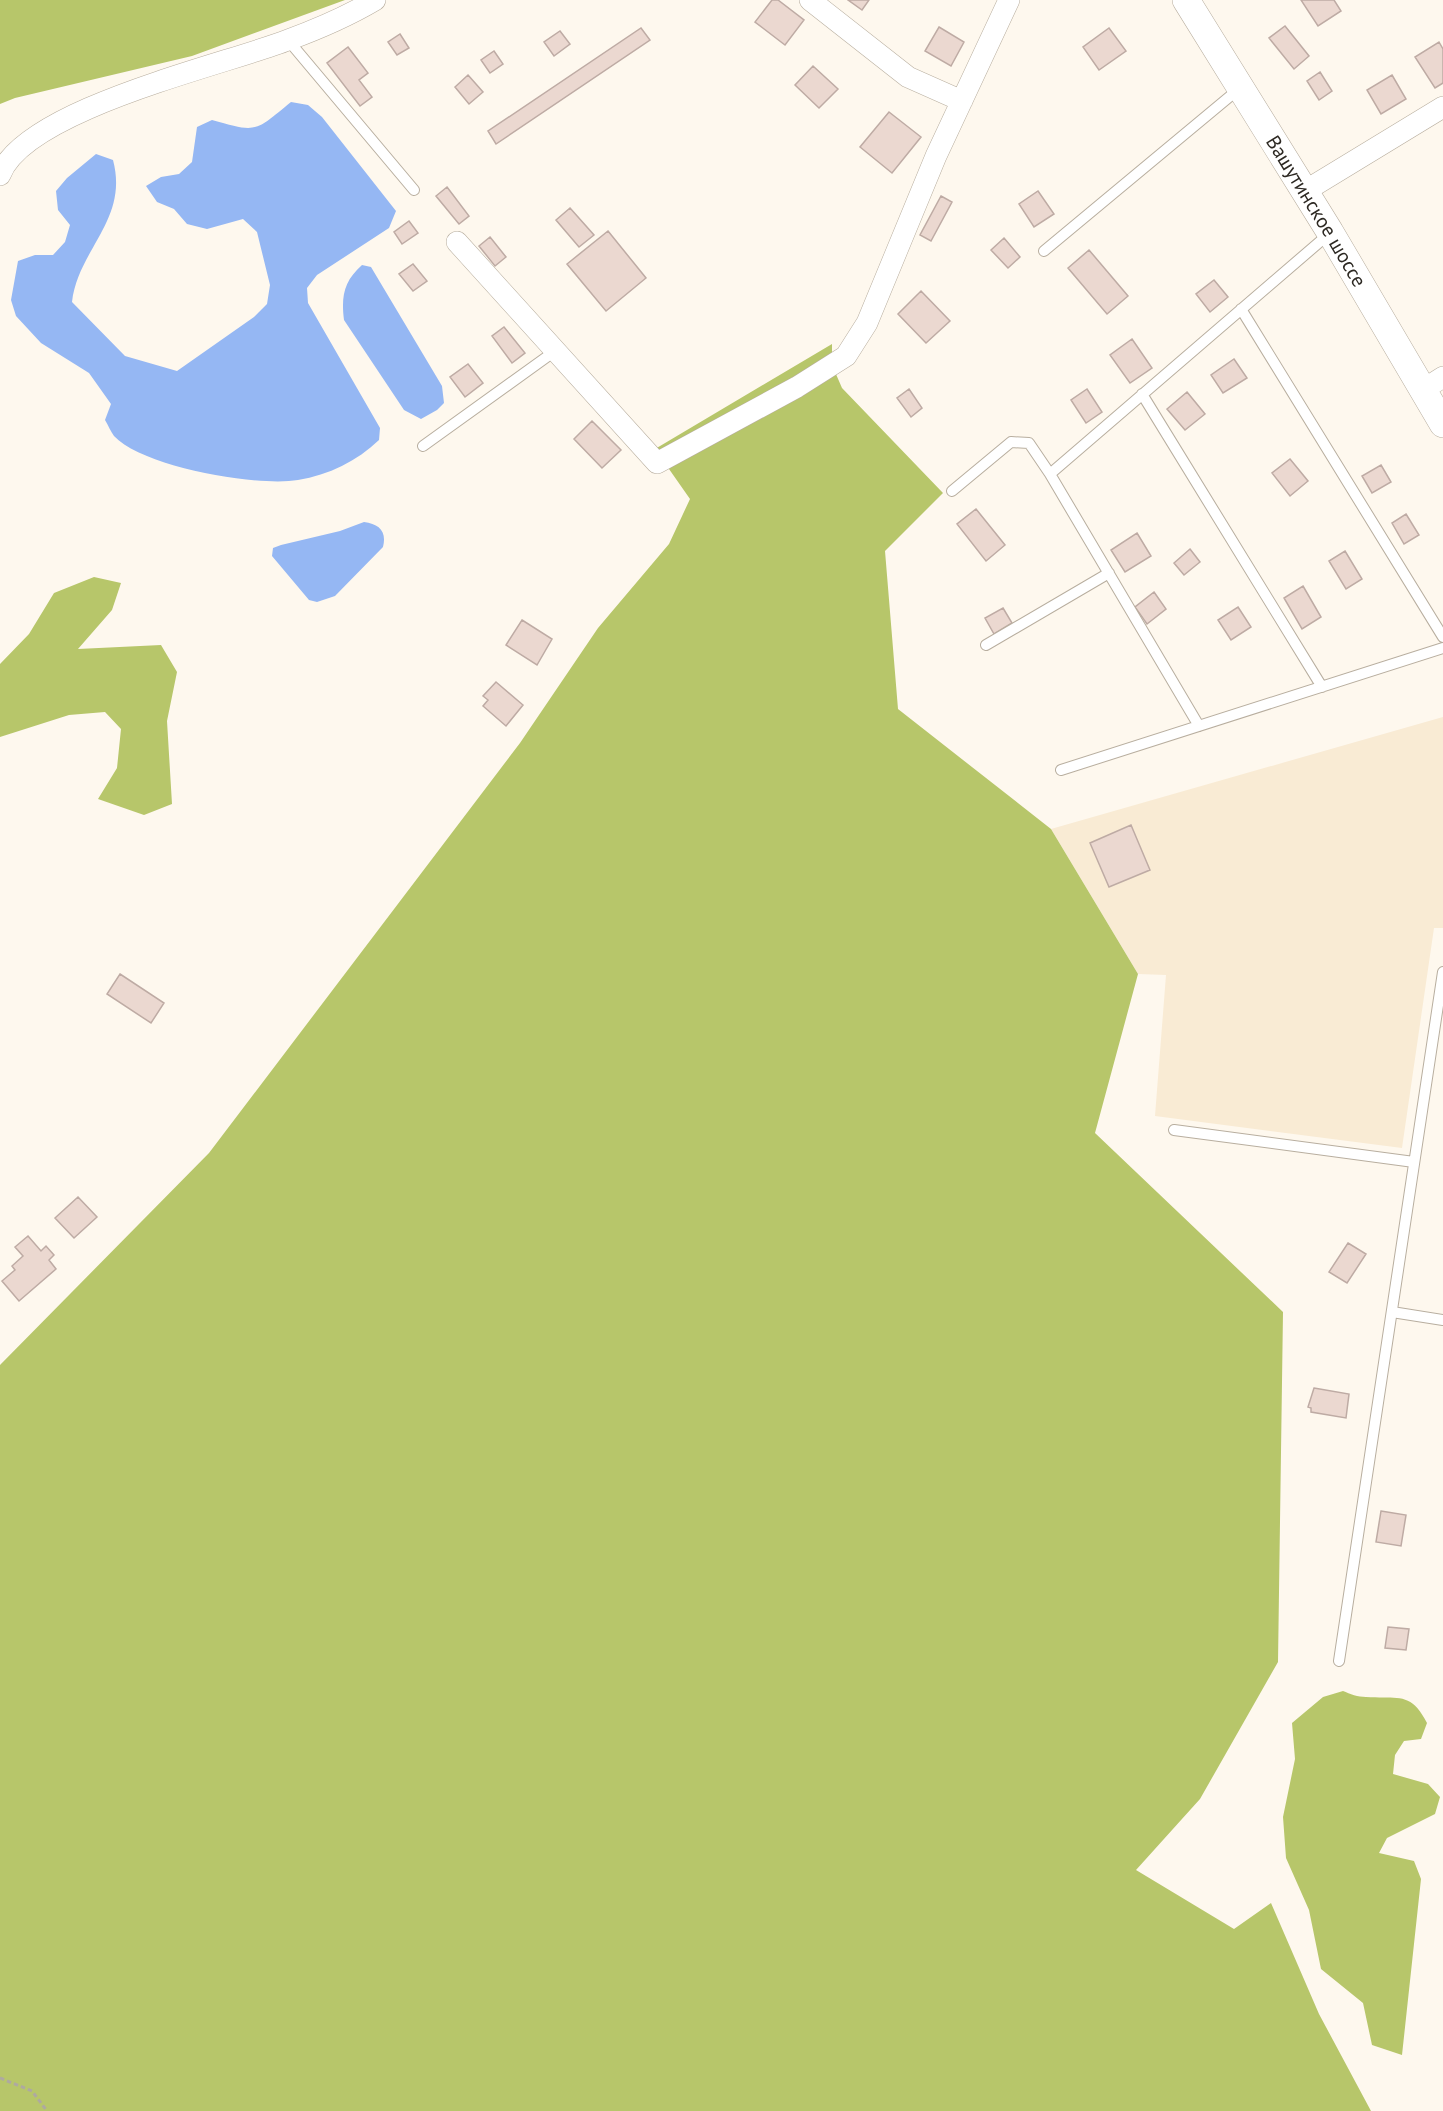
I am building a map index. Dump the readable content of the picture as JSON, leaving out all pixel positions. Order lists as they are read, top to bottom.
{
  "streets": {
    "street": ["Вашутинское шоссе"]
  }
}
